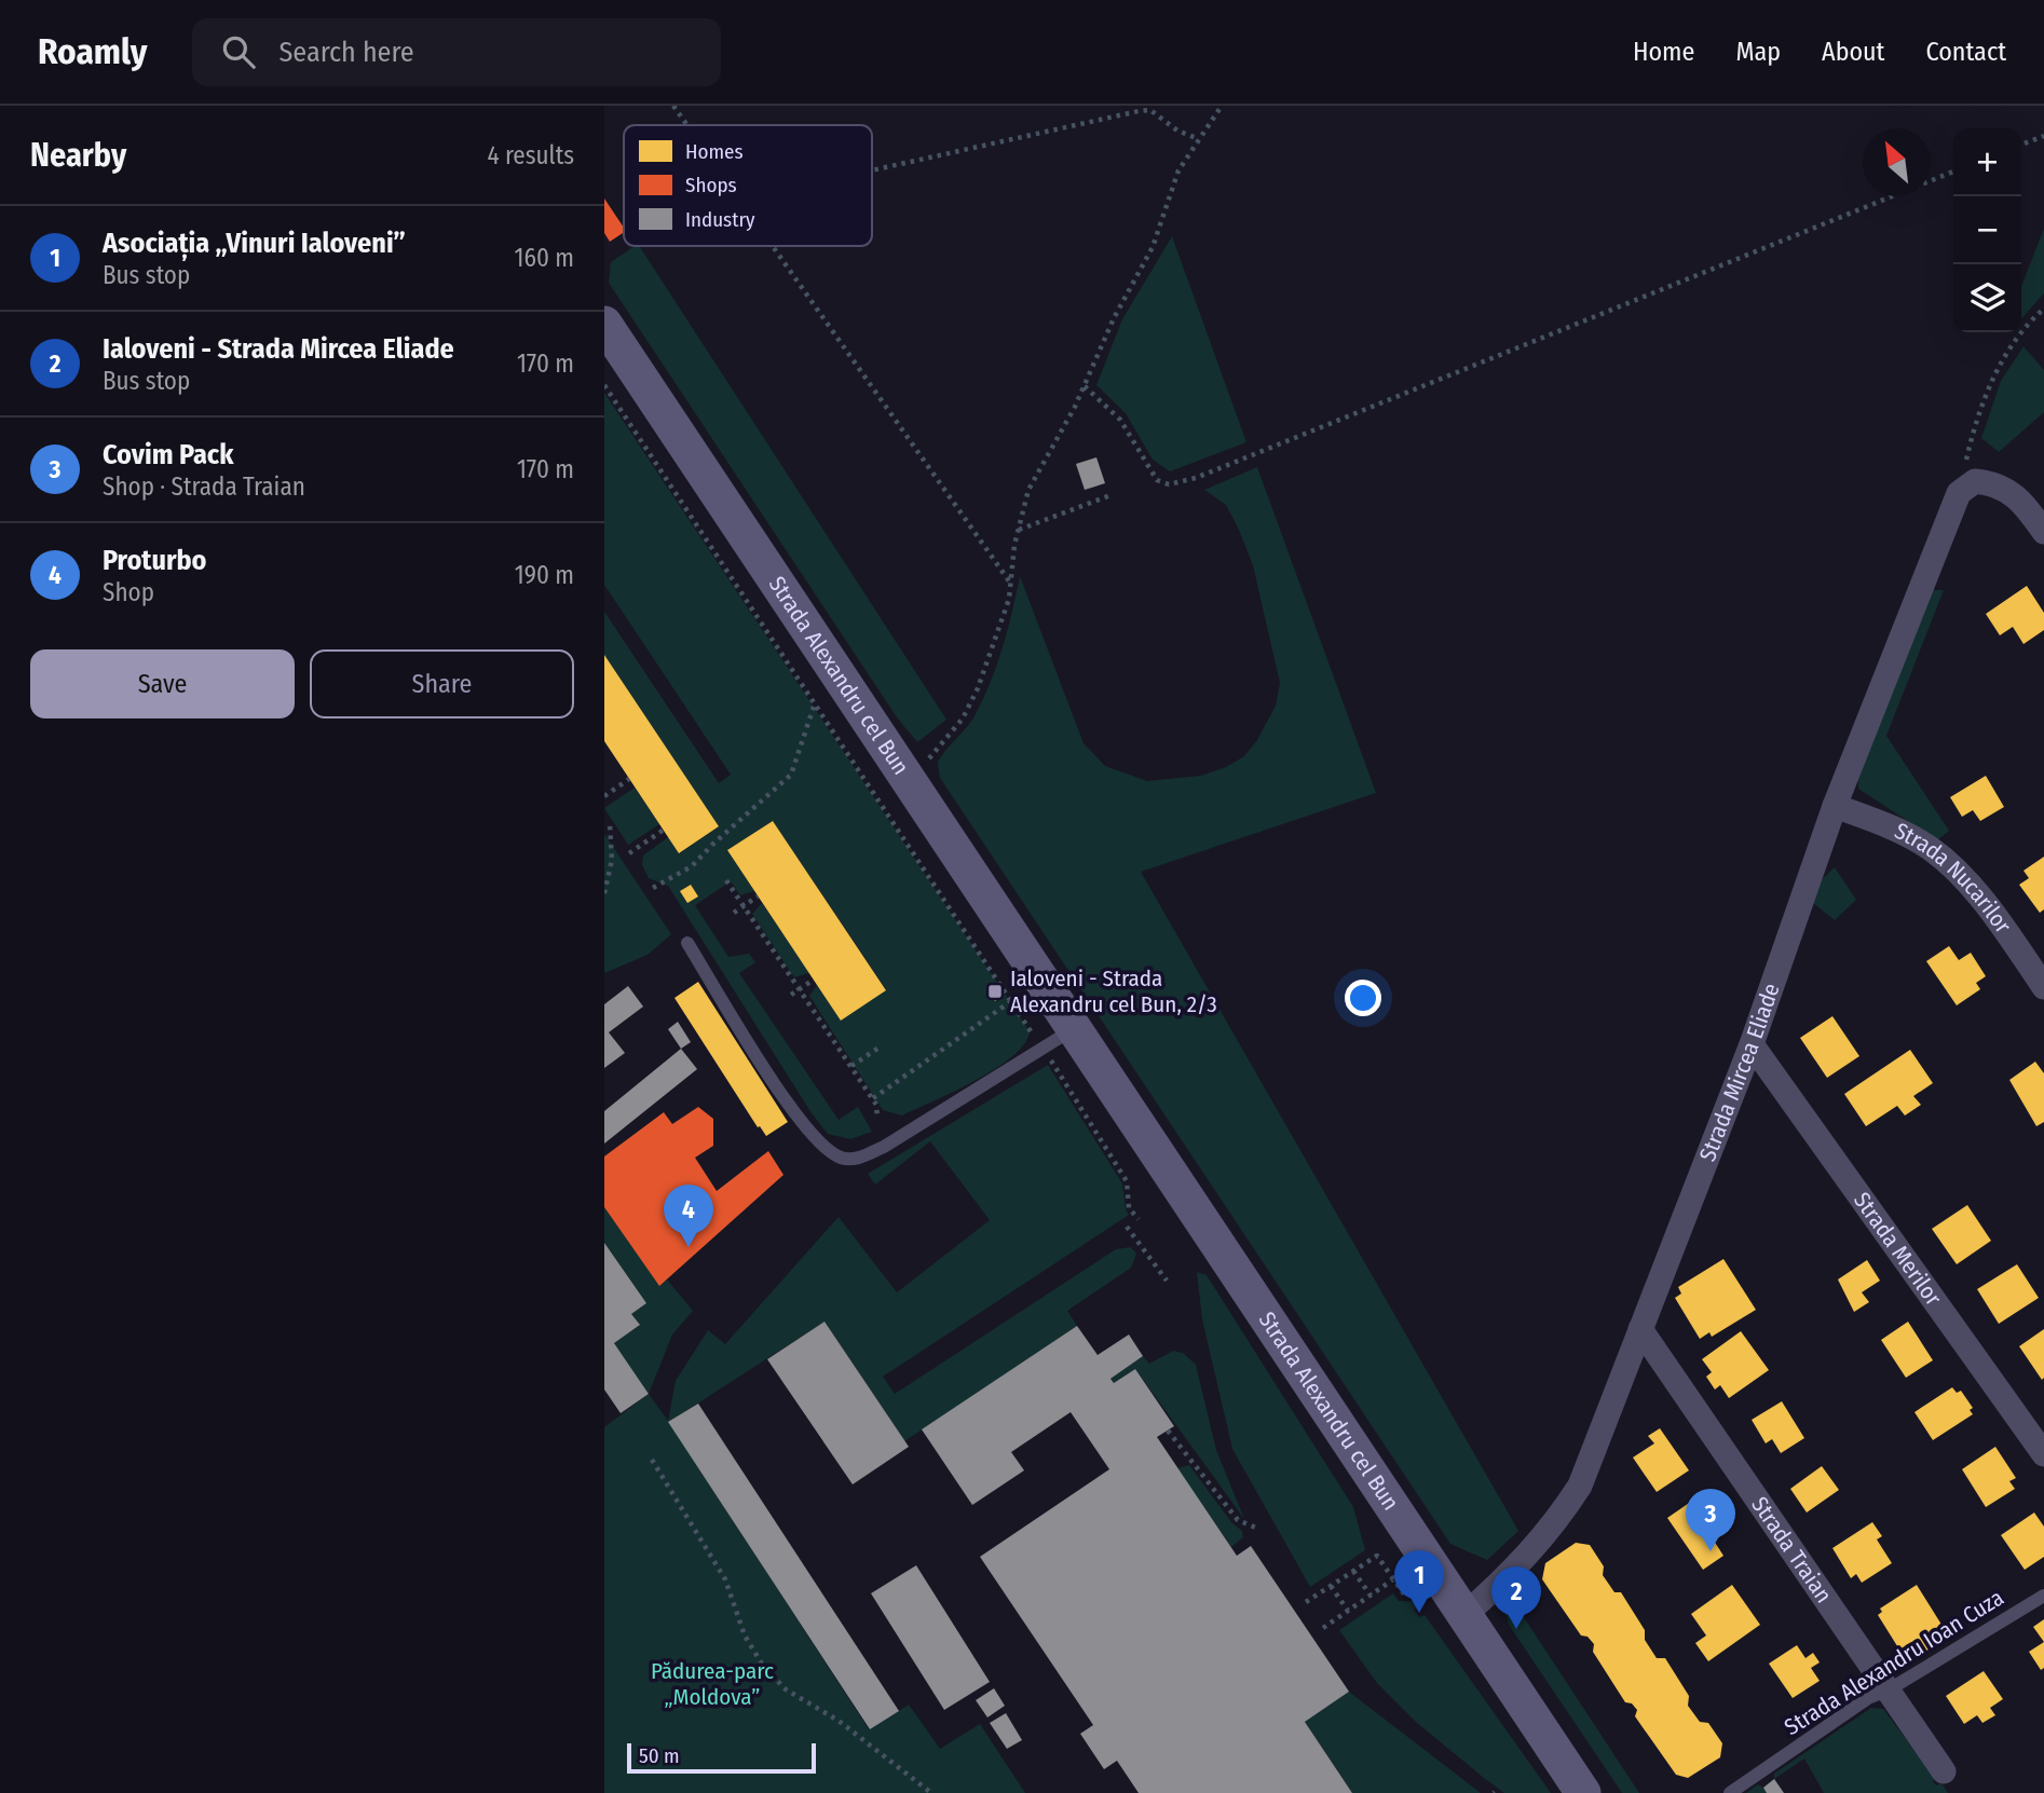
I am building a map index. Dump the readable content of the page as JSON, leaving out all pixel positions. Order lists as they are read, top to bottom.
{
  "streets": {
    "main road": ["Strada Alexandru cel Bun"],
    "street": [
      "Strada Nucarilor",
      "Strada Mircea Eliade",
      "Strada Merilor",
      "Strada Traian"
    ],
    "lane": ["Strada Alexandru Ioan Cuza"]
  },
  "crossings": [
    ["Strada Alexandru cel Bun", "Strada Mircea Eliade"],
    ["Strada Nucarilor", "Strada Mircea Eliade"],
    ["Strada Mircea Eliade", "Strada Merilor"],
    ["Strada Mircea Eliade", "Strada Traian"],
    ["Strada Traian", "Strada Alexandru Ioan Cuza"]
  ],
  "parks": ["Pădurea-parc „Moldova”"],
  "places": {
    "transit": ["Ialoveni - Strada Alexandru cel Bun, 2/3"]
  },
  "legend": ["Homes", "Shops", "Industry"],
  "scale_bar": "50 m",
  "north": "top left",
  "page": {
    "header": "Roamly",
    "search": "Search here",
    "nav": [
      "Home",
      "Map",
      "About",
      "Contact"
    ],
    "heading": ["Nearby", "4 results"],
    "map_buttons": ["+", "−"],
    "list": [
      {
        "mark": "1",
        "name": "Asociația „Vinuri Ialoveni”",
        "note": "Bus stop",
        "value": "160 m"
      },
      {
        "mark": "2",
        "name": "Ialoveni - Strada Mircea Eliade",
        "note": "Bus stop",
        "value": "170 m"
      },
      {
        "mark": "3",
        "name": "Covim Pack",
        "note": "Shop · Strada Traian",
        "value": "170 m"
      },
      {
        "mark": "4",
        "name": "Proturbo",
        "note": "Shop",
        "value": "190 m"
      }
    ],
    "buttons": ["Save", "Share"],
    "pins": [
      "4",
      "3",
      "1",
      "2"
    ],
    "scale": "50 m"
  }
}
